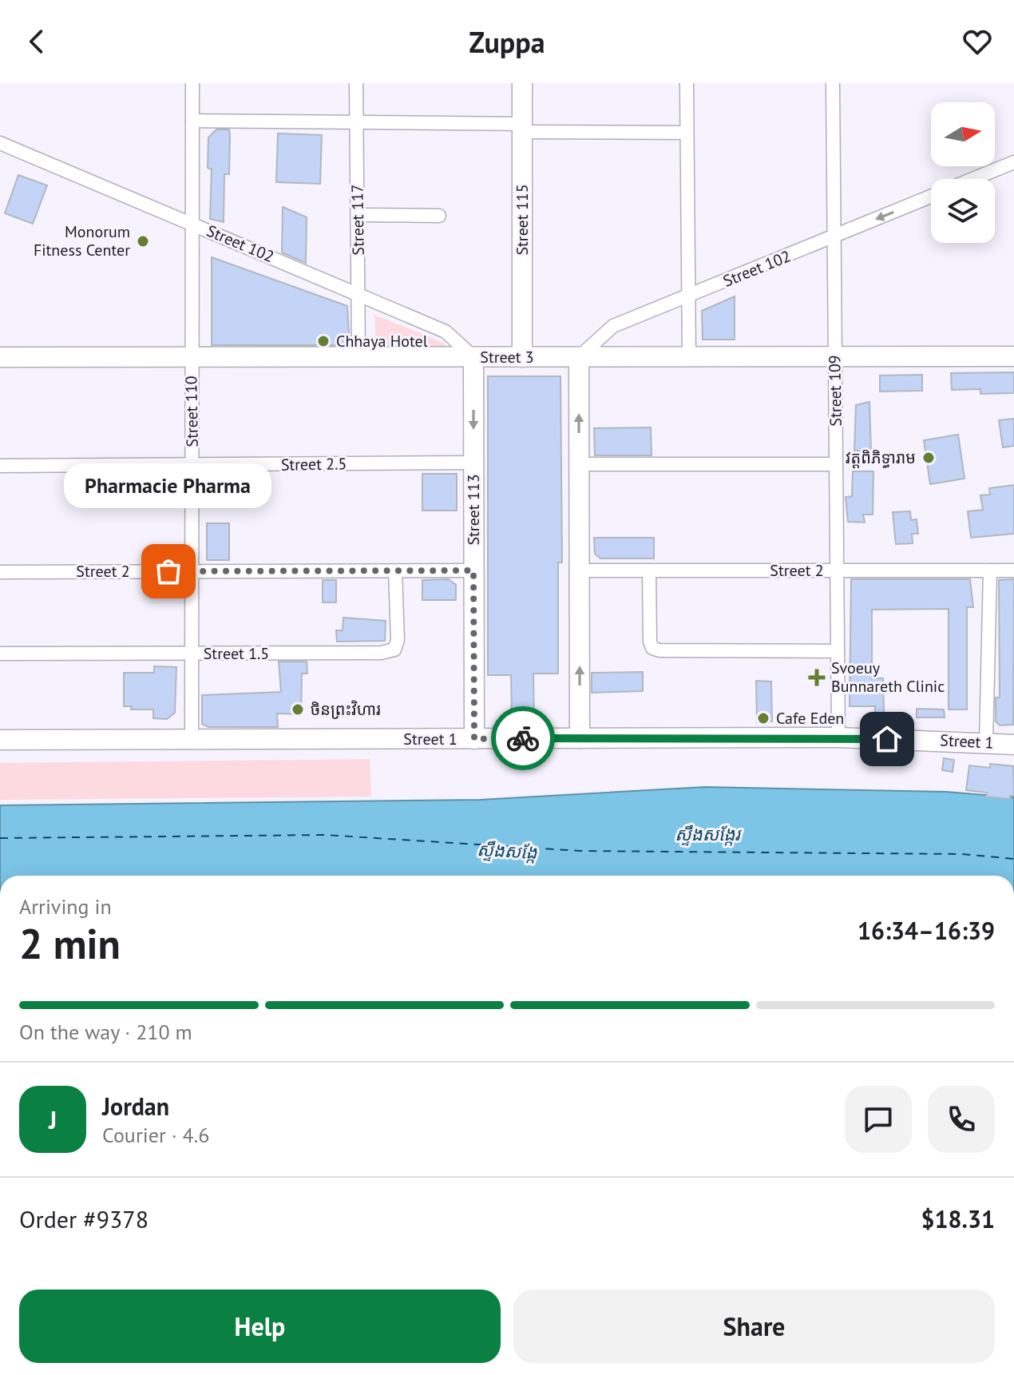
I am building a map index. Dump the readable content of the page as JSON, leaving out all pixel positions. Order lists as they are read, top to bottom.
{
  "streets": {
    "street": [
      "Street 117",
      "Street 115",
      "Street 102",
      "Street 3",
      "Street 109",
      "Street 110",
      "Street 2.5",
      "Street 113",
      "Street 2",
      "Street 1.5",
      "Street 1"
    ]
  },
  "crossings": [
    ["Street 117", "Street 102"],
    ["Street 117", "Street 3"],
    ["Street 115", "Street 3"],
    ["Street 102", "Street 3"],
    ["Street 102", "Street 109"],
    ["Street 102", "Street 110"],
    ["Street 102", "Street 113"],
    ["Street 3", "Street 109"],
    ["Street 3", "Street 110"],
    ["Street 3", "Street 113"],
    ["Street 109", "Street 2"],
    ["Street 109", "Street 1"],
    ["Street 110", "Street 2.5"],
    ["Street 110", "Street 2"],
    ["Street 110", "Street 1.5"],
    ["Street 110", "Street 1"],
    ["Street 2.5", "Street 113"],
    ["Street 113", "Street 2"],
    ["Street 113", "Street 1"],
    ["Street 2", "Street 1.5"]
  ],
  "water": ["ស្ទឹងសង្កែរ", "ស្ទឹងសង្កែ"],
  "places": {
    "other": [
      "Monorum Fitness Center",
      "Chhaya Hotel",
      "វត្តពិភិទ្ធារាម",
      "Pharmacie Pharma",
      "ចិនព្រះវិហារ",
      "Cafe Eden"
    ],
    "health": ["Svoeuy Bunnareth Clinic"]
  },
  "north": "right",
  "page": {
    "header": "Zuppa",
    "bubble": "Pharmacie Pharma",
    "heading": ["2 min", "Arriving in", "16:34–16:39"],
    "panel": [
      "Jordan",
      "Courier · 4.6",
      "Order #9378",
      "$18.31"
    ],
    "bar": "On the way · 210 m",
    "round": "J",
    "buttons": ["Help", "Share"]
  }
}
